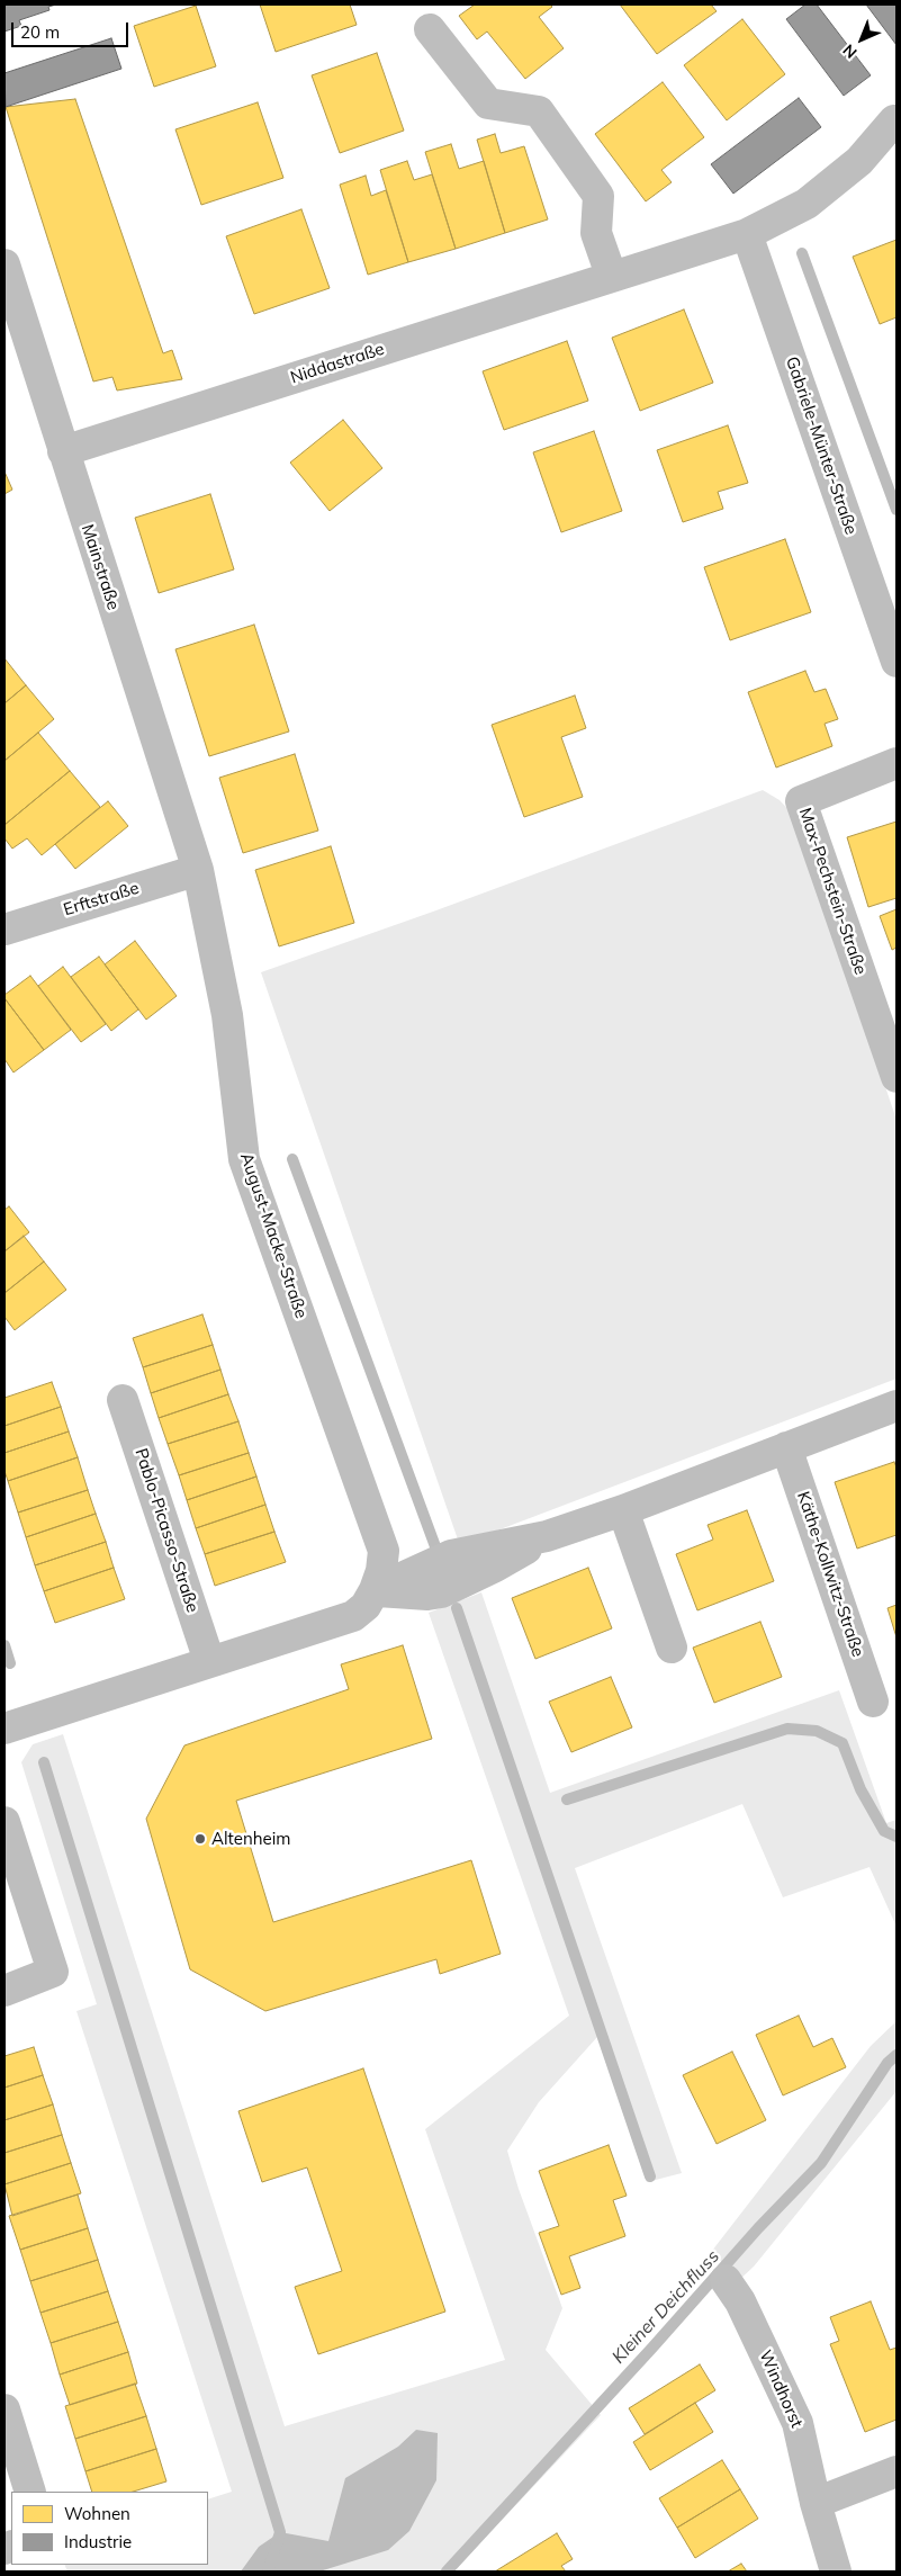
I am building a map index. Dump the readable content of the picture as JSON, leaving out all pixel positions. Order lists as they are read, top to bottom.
{
  "streets": {
    "street": [
      "Niddastraße",
      "Gabriele-Münter-Straße",
      "Mainstraße",
      "Max-Pechstein-Straße",
      "Erftstraße",
      "August-Macke-Straße",
      "Pablo-Picasso-Straße",
      "Käthe-Kollwitz-Straße",
      "Windhorst"
    ]
  },
  "crossings": [
    ["Niddastraße", "Gabriele-Münter-Straße"],
    ["Niddastraße", "Mainstraße"],
    ["Mainstraße", "Erftstraße"],
    ["Mainstraße", "August-Macke-Straße"],
    ["Erftstraße", "August-Macke-Straße"]
  ],
  "water": ["Kleiner Deichfluss"],
  "places": ["Altenheim"],
  "legend": ["Wohnen", "Industrie"],
  "scale_bar": "20 m",
  "north": "bottom left"
}
